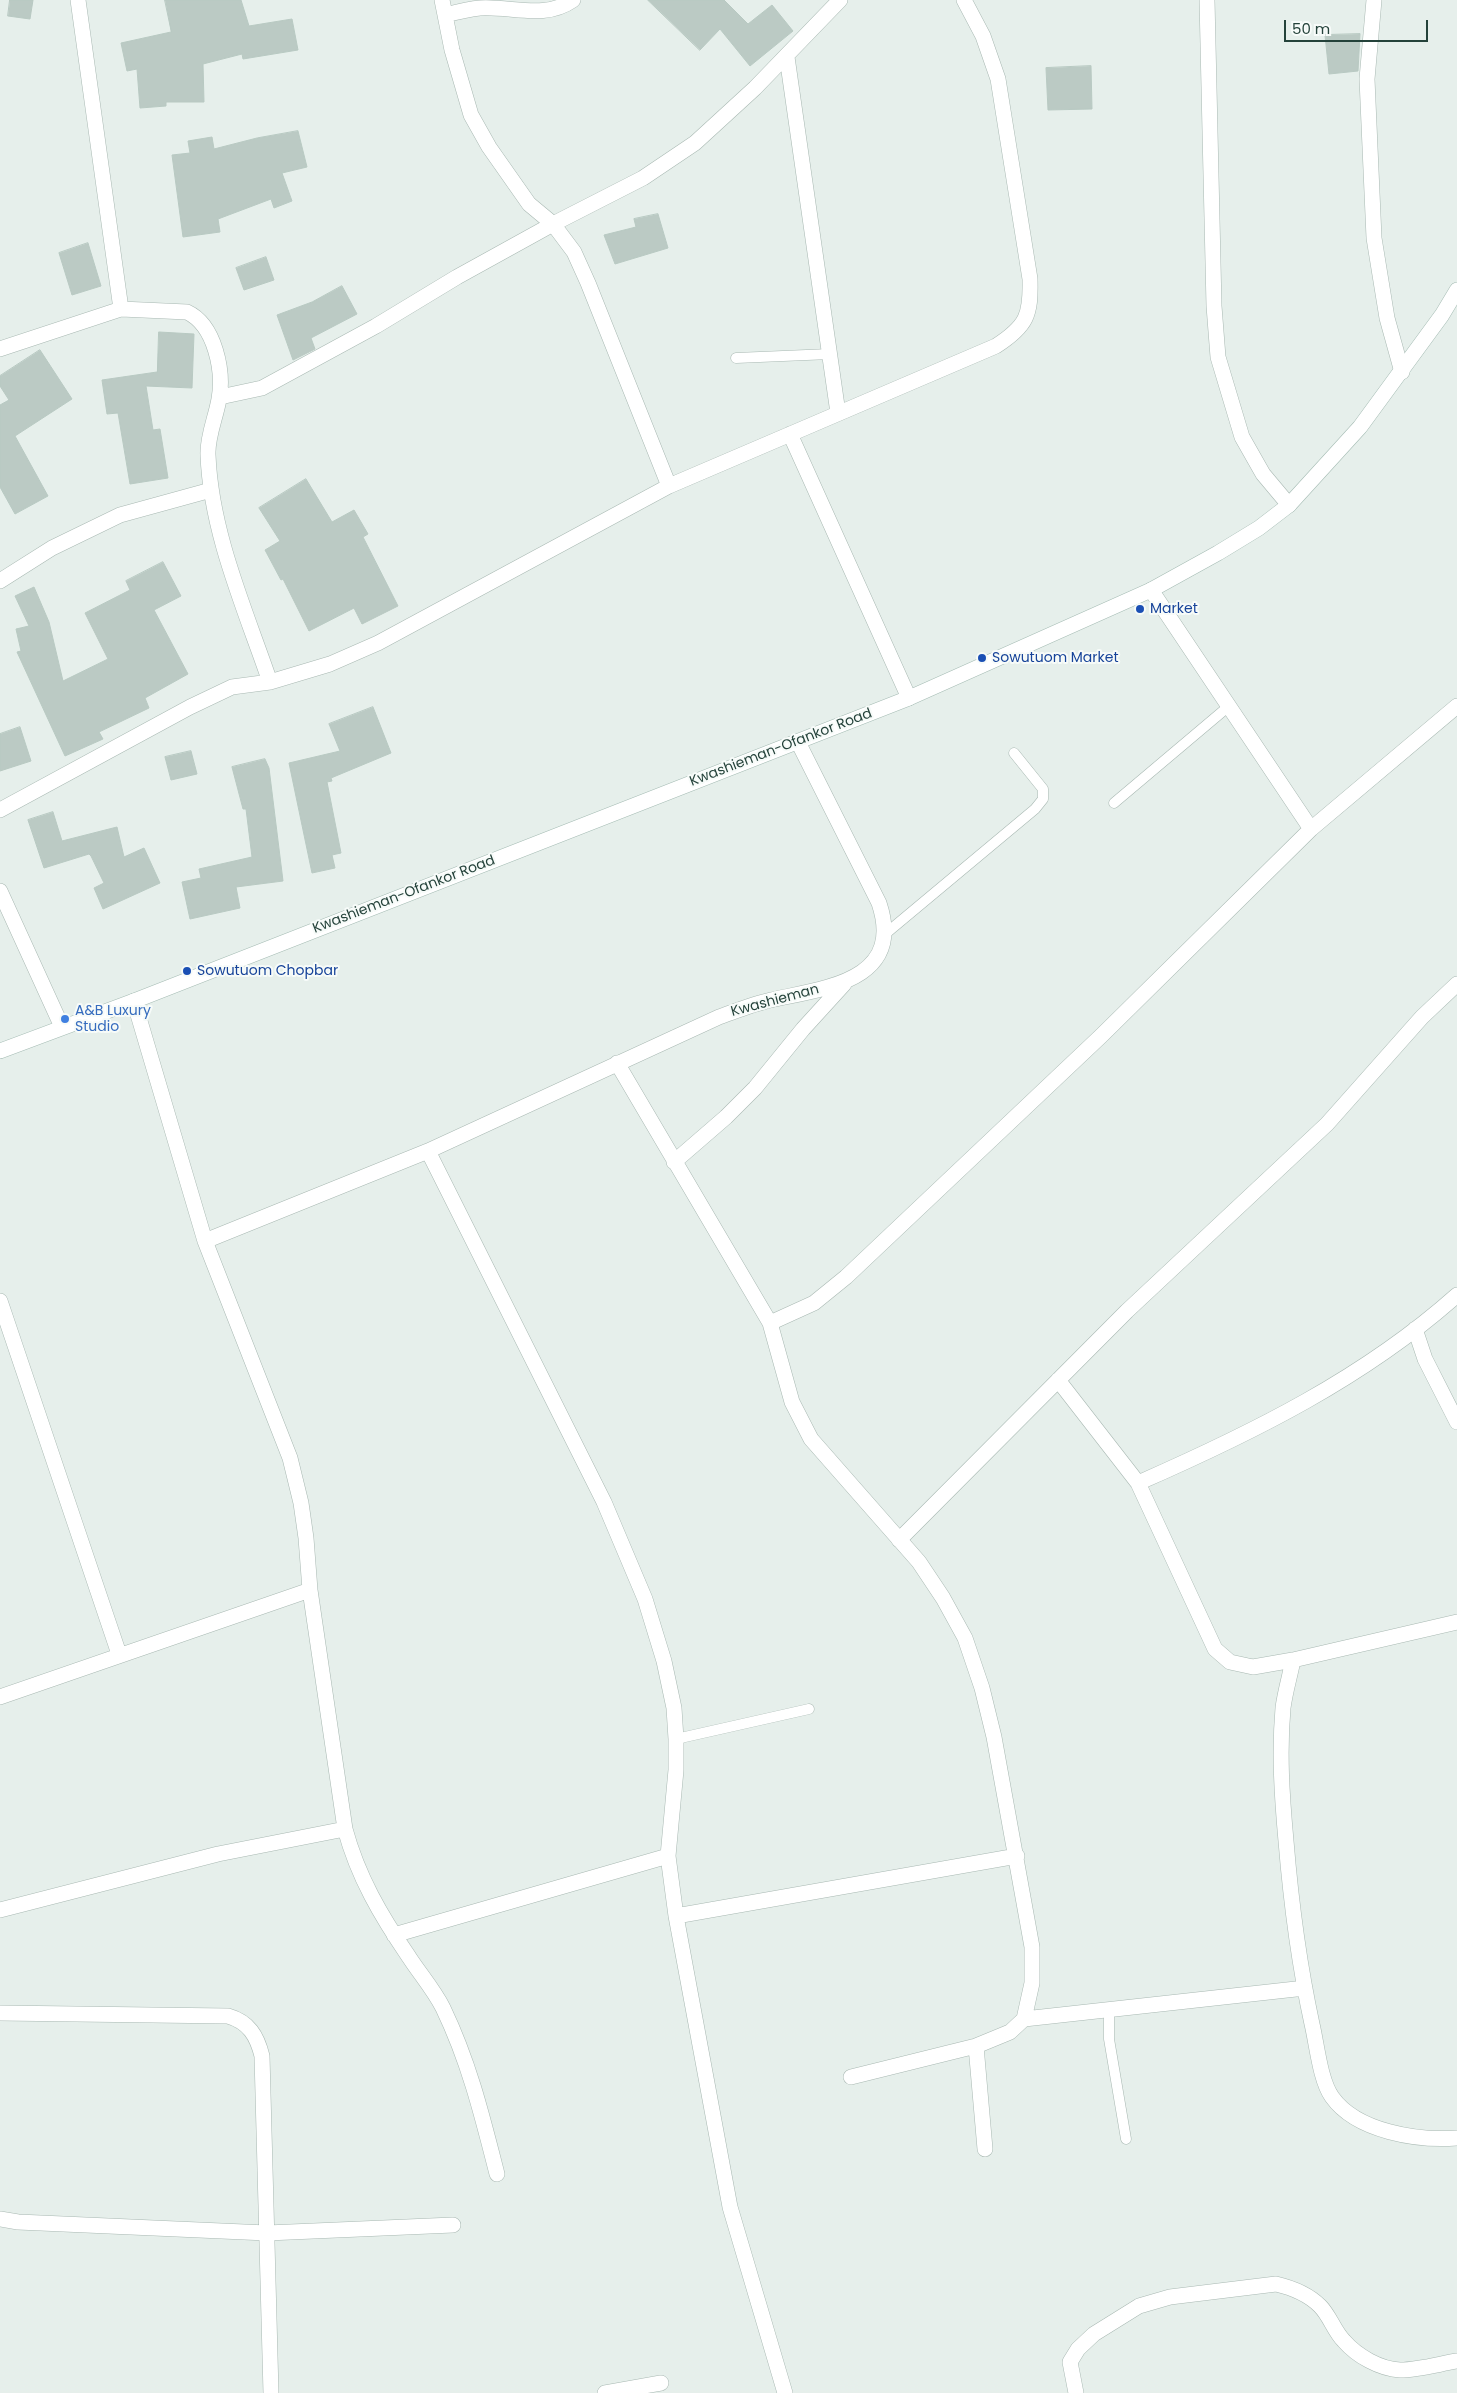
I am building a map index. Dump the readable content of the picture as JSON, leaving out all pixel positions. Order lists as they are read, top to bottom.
{
  "streets": {
    "street": ["Kwashieman-Ofankor Road", "Kwashieman"]
  },
  "crossings": [
    ["Kwashieman-Ofankor Road", "Kwashieman"]
  ],
  "places": [
    "Market",
    "Sowutuom Market",
    "Sowutuom Chopbar",
    "A&B Luxury Studio"
  ],
  "scale_bar": "50 m"
}
